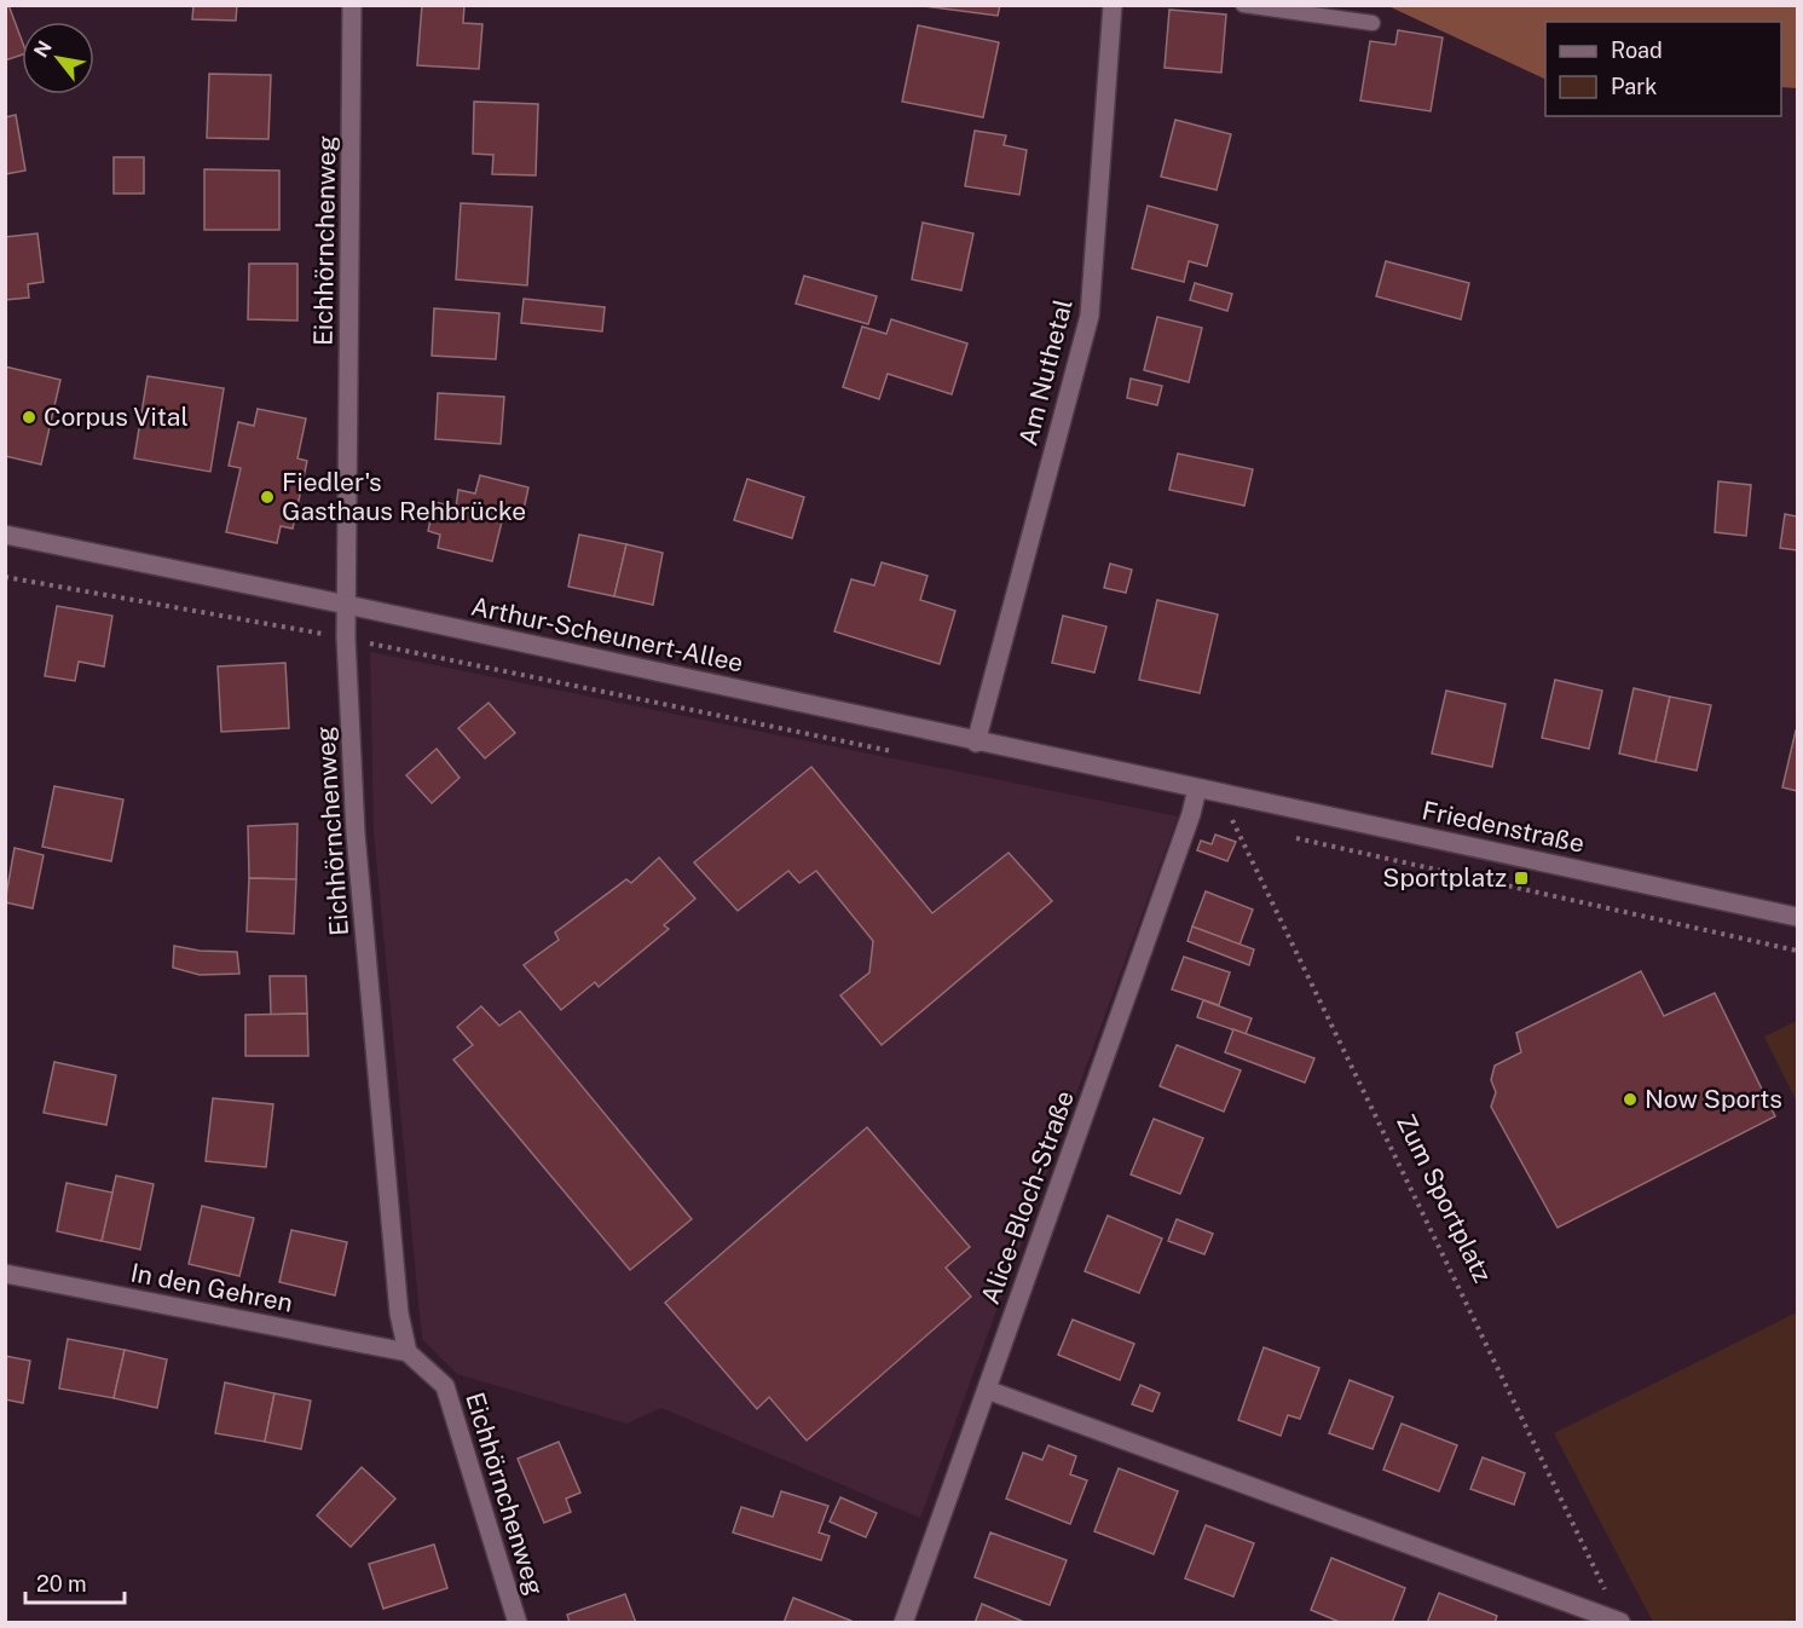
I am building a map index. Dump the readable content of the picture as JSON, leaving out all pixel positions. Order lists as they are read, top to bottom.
{
  "streets": {
    "street": [
      "Eichhörnchenweg",
      "Am Nuthetal",
      "Arthur-Scheunert-Allee",
      "Friedenstraße",
      "Alice-Bloch-Straße",
      "In den Gehren"
    ],
    "path": ["Zum Sportplatz"]
  },
  "crossings": [
    ["Eichhörnchenweg", "Arthur-Scheunert-Allee"],
    ["Eichhörnchenweg", "In den Gehren"],
    ["Am Nuthetal", "Arthur-Scheunert-Allee"],
    ["Arthur-Scheunert-Allee", "Friedenstraße"],
    ["Arthur-Scheunert-Allee", "Alice-Bloch-Straße"],
    ["Friedenstraße", "Alice-Bloch-Straße"],
    ["Friedenstraße", "Zum Sportplatz"]
  ],
  "places": {
    "other": ["Corpus Vital", "Fiedler's Gasthaus Rehbrücke", "Now Sports"],
    "transit": ["Sportplatz"]
  },
  "legend": ["Road", "Park"],
  "scale_bar": "20 m",
  "north": "top left"
}
